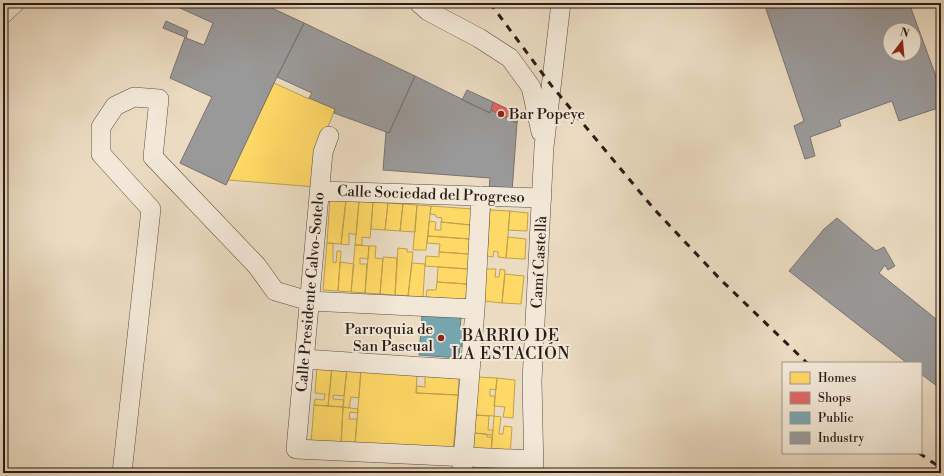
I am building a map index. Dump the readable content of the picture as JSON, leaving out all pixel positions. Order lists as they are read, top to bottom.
{
  "streets": {
    "street": ["Calle Sociedad del Progreso", "Camí Castellà", "Calle Presidente Calvo-Sotelo"]
  },
  "crossings": [
    ["Calle Sociedad del Progreso", "Camí Castellà"],
    ["Calle Sociedad del Progreso", "Calle Presidente Calvo-Sotelo"]
  ],
  "districts": ["BARRIO DE LA ESTACIÓN"],
  "places": ["Bar Popeye", "Parroquia de San Pascual"],
  "legend": [
    "Homes",
    "Shops",
    "Public",
    "Industry"
  ],
  "north": "top"
}
